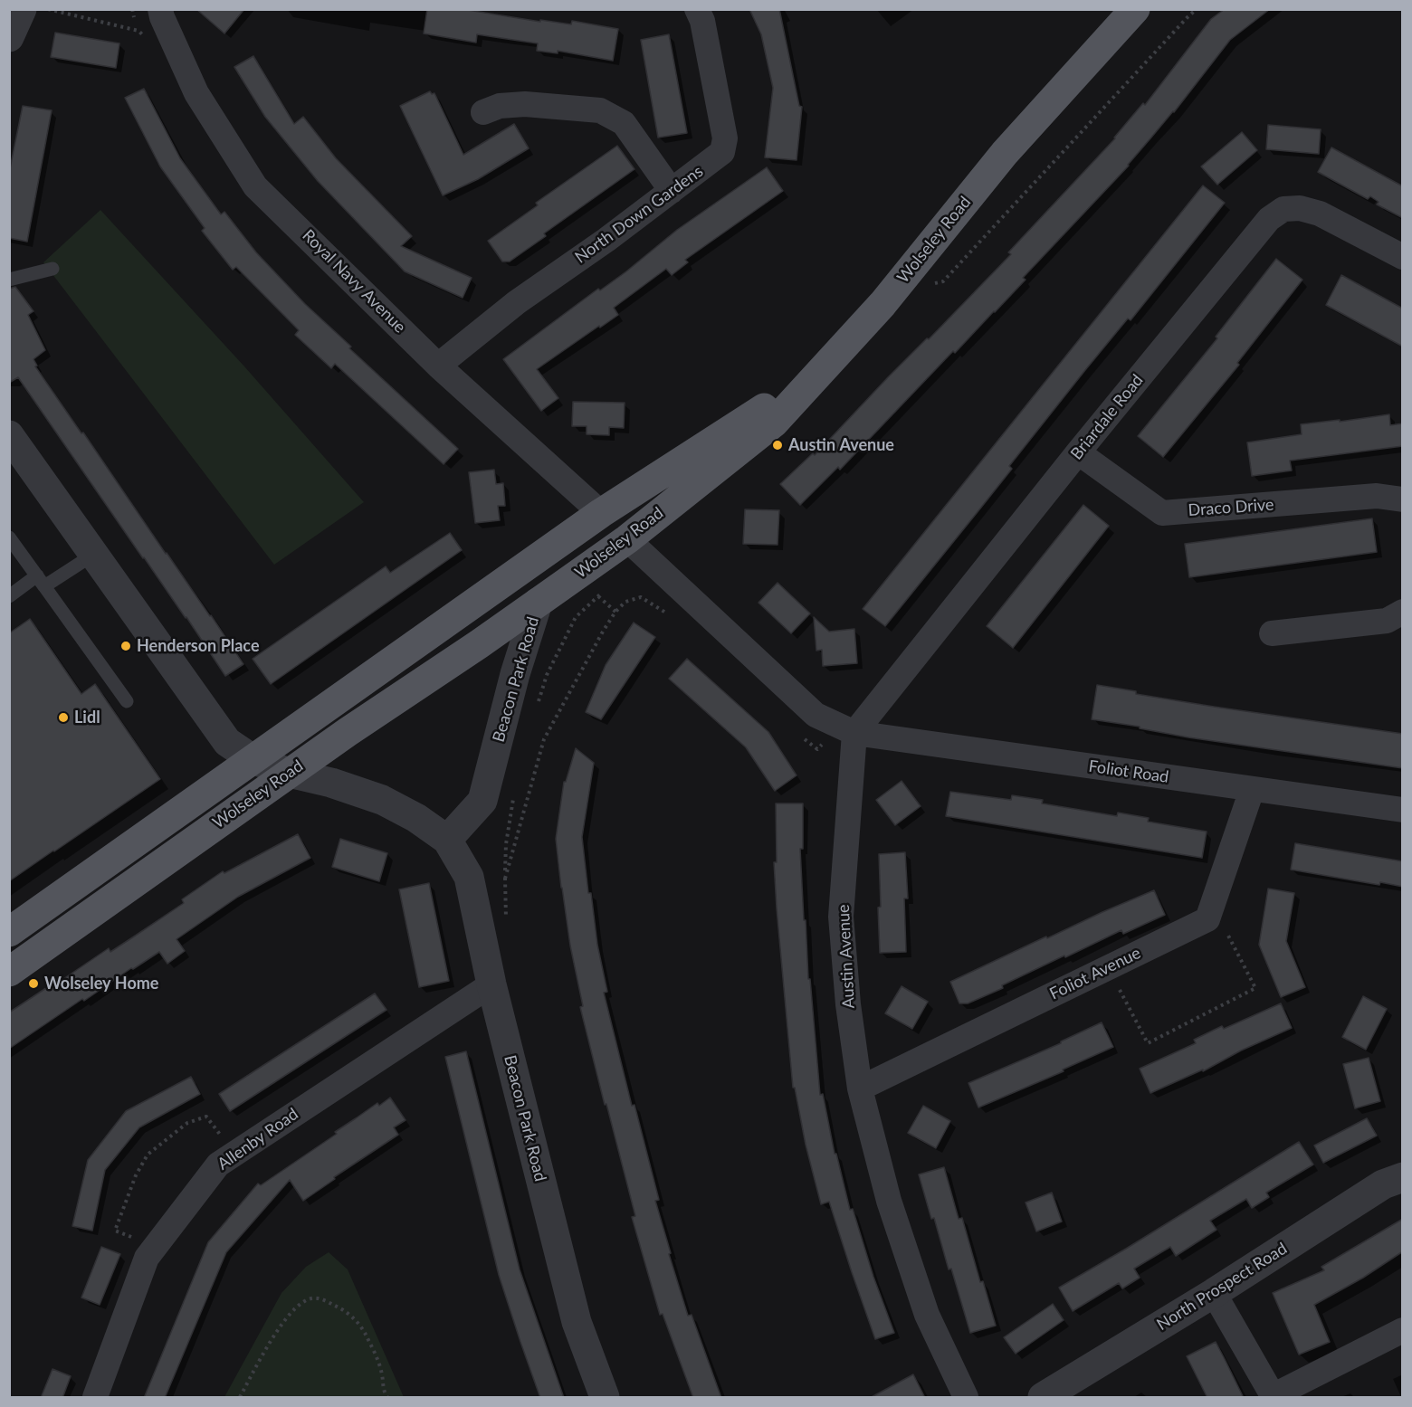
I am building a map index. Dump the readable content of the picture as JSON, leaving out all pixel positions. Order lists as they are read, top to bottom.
{
  "streets": {
    "main road": ["Wolseley Road"],
    "street": [
      "North Down Gardens",
      "Royal Navy Avenue",
      "Briardale Road",
      "Draco Drive",
      "Beacon Park Road",
      "Foliot Road",
      "Austin Avenue",
      "Foliot Avenue",
      "Allenby Road",
      "North Prospect Road"
    ]
  },
  "crossings": [
    ["North Down Gardens", "Royal Navy Avenue"],
    ["Wolseley Road", "Royal Navy Avenue"],
    ["Wolseley Road", "Beacon Park Road"],
    ["Briardale Road", "Draco Drive"],
    ["Briardale Road", "Foliot Road"],
    ["Briardale Road", "Austin Avenue"],
    ["Beacon Park Road", "Allenby Road"],
    ["Foliot Road", "Austin Avenue"],
    ["Foliot Road", "Foliot Avenue"],
    ["Austin Avenue", "Foliot Avenue"]
  ],
  "places": [
    "Austin Avenue",
    "Henderson Place",
    "Lidl",
    "Wolseley Home"
  ]
}
